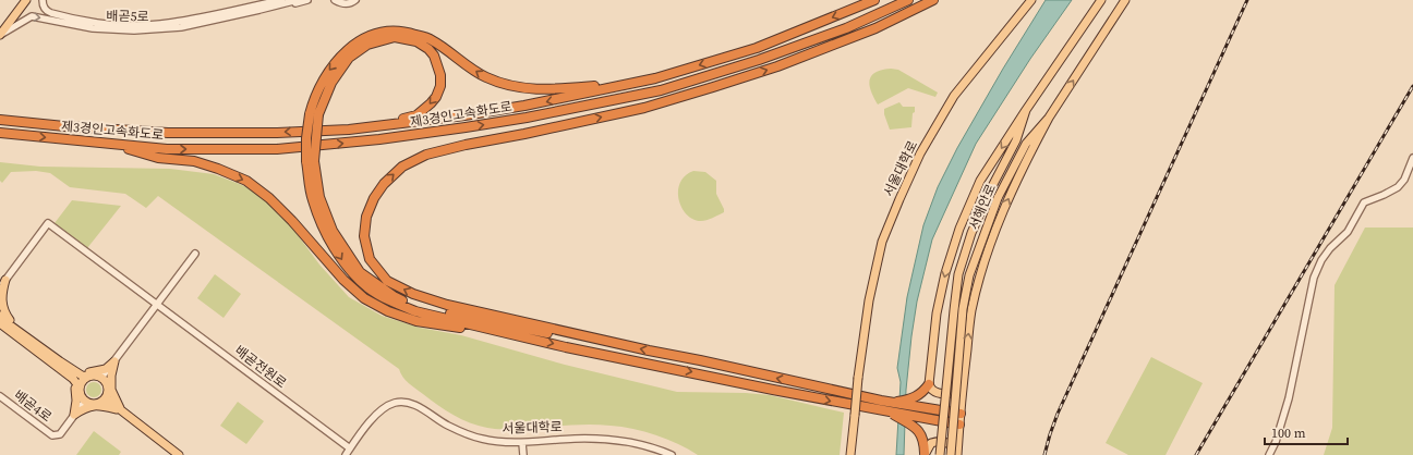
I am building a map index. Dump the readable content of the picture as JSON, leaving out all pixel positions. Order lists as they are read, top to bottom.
{
  "streets": {
    "highway": ["제3경인고속화도로"],
    "main road": ["서울대학로", "서해안로"],
    "street": ["배곧5로", "배곧전원로", "배곧4로"]
  },
  "crossings": [
    ["서울대학로", "배곧전원로"]
  ],
  "scale_bar": "100 m"
}
